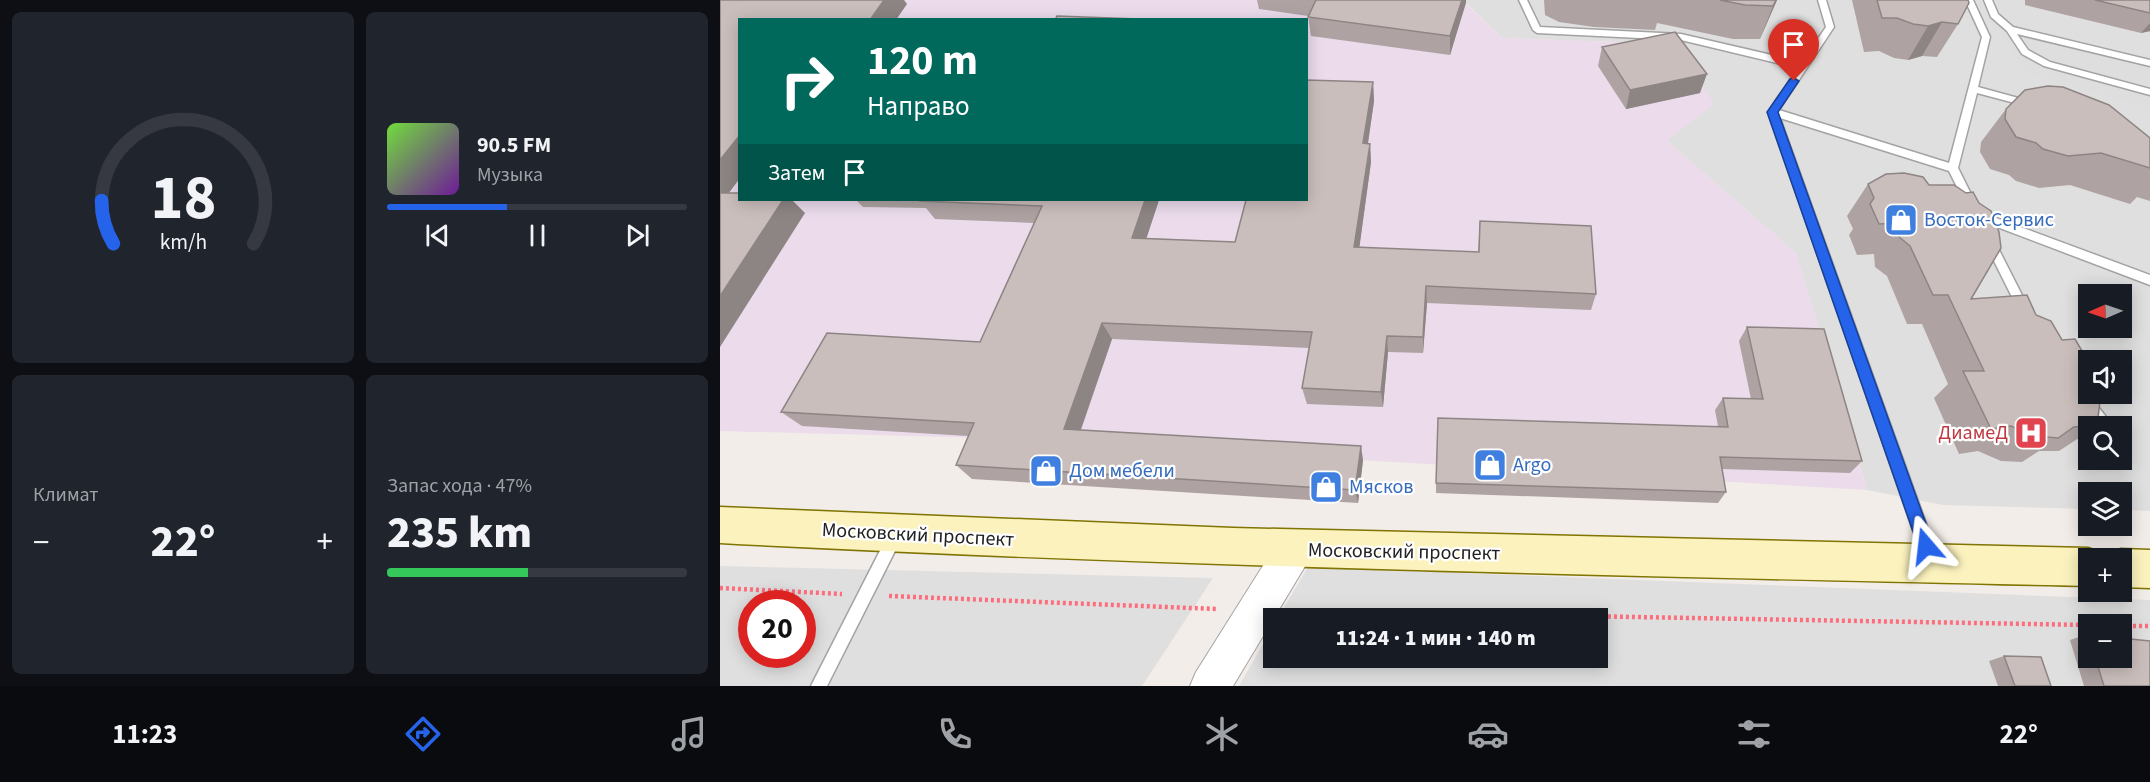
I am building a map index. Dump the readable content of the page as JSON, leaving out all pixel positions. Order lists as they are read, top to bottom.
{
  "streets": {
    "main road": ["Московский проспект"]
  },
  "places": {
    "shop": [
      "Восток-Сервис",
      "Argo",
      "Дом мебели",
      "Мясков"
    ],
    "hospital": ["ДиамеД"]
  },
  "north": "left",
  "page": {
    "turn": ["120 m", "Направо"],
    "song": ["90.5 FM", "Музыка"],
    "then": "Затем",
    "map_buttons": ["+", "−"],
    "tile": [
      "Климат",
      ["Запас хода · 47%", "235 km"]
    ],
    "heat": ["−", "22°", "+"],
    "limit": "20",
    "trip": "11:24 · 1 мин · 140 m",
    "tabs": ["11:23", "22°"],
    "gauge": ["18", "km/h"]
  }
}
